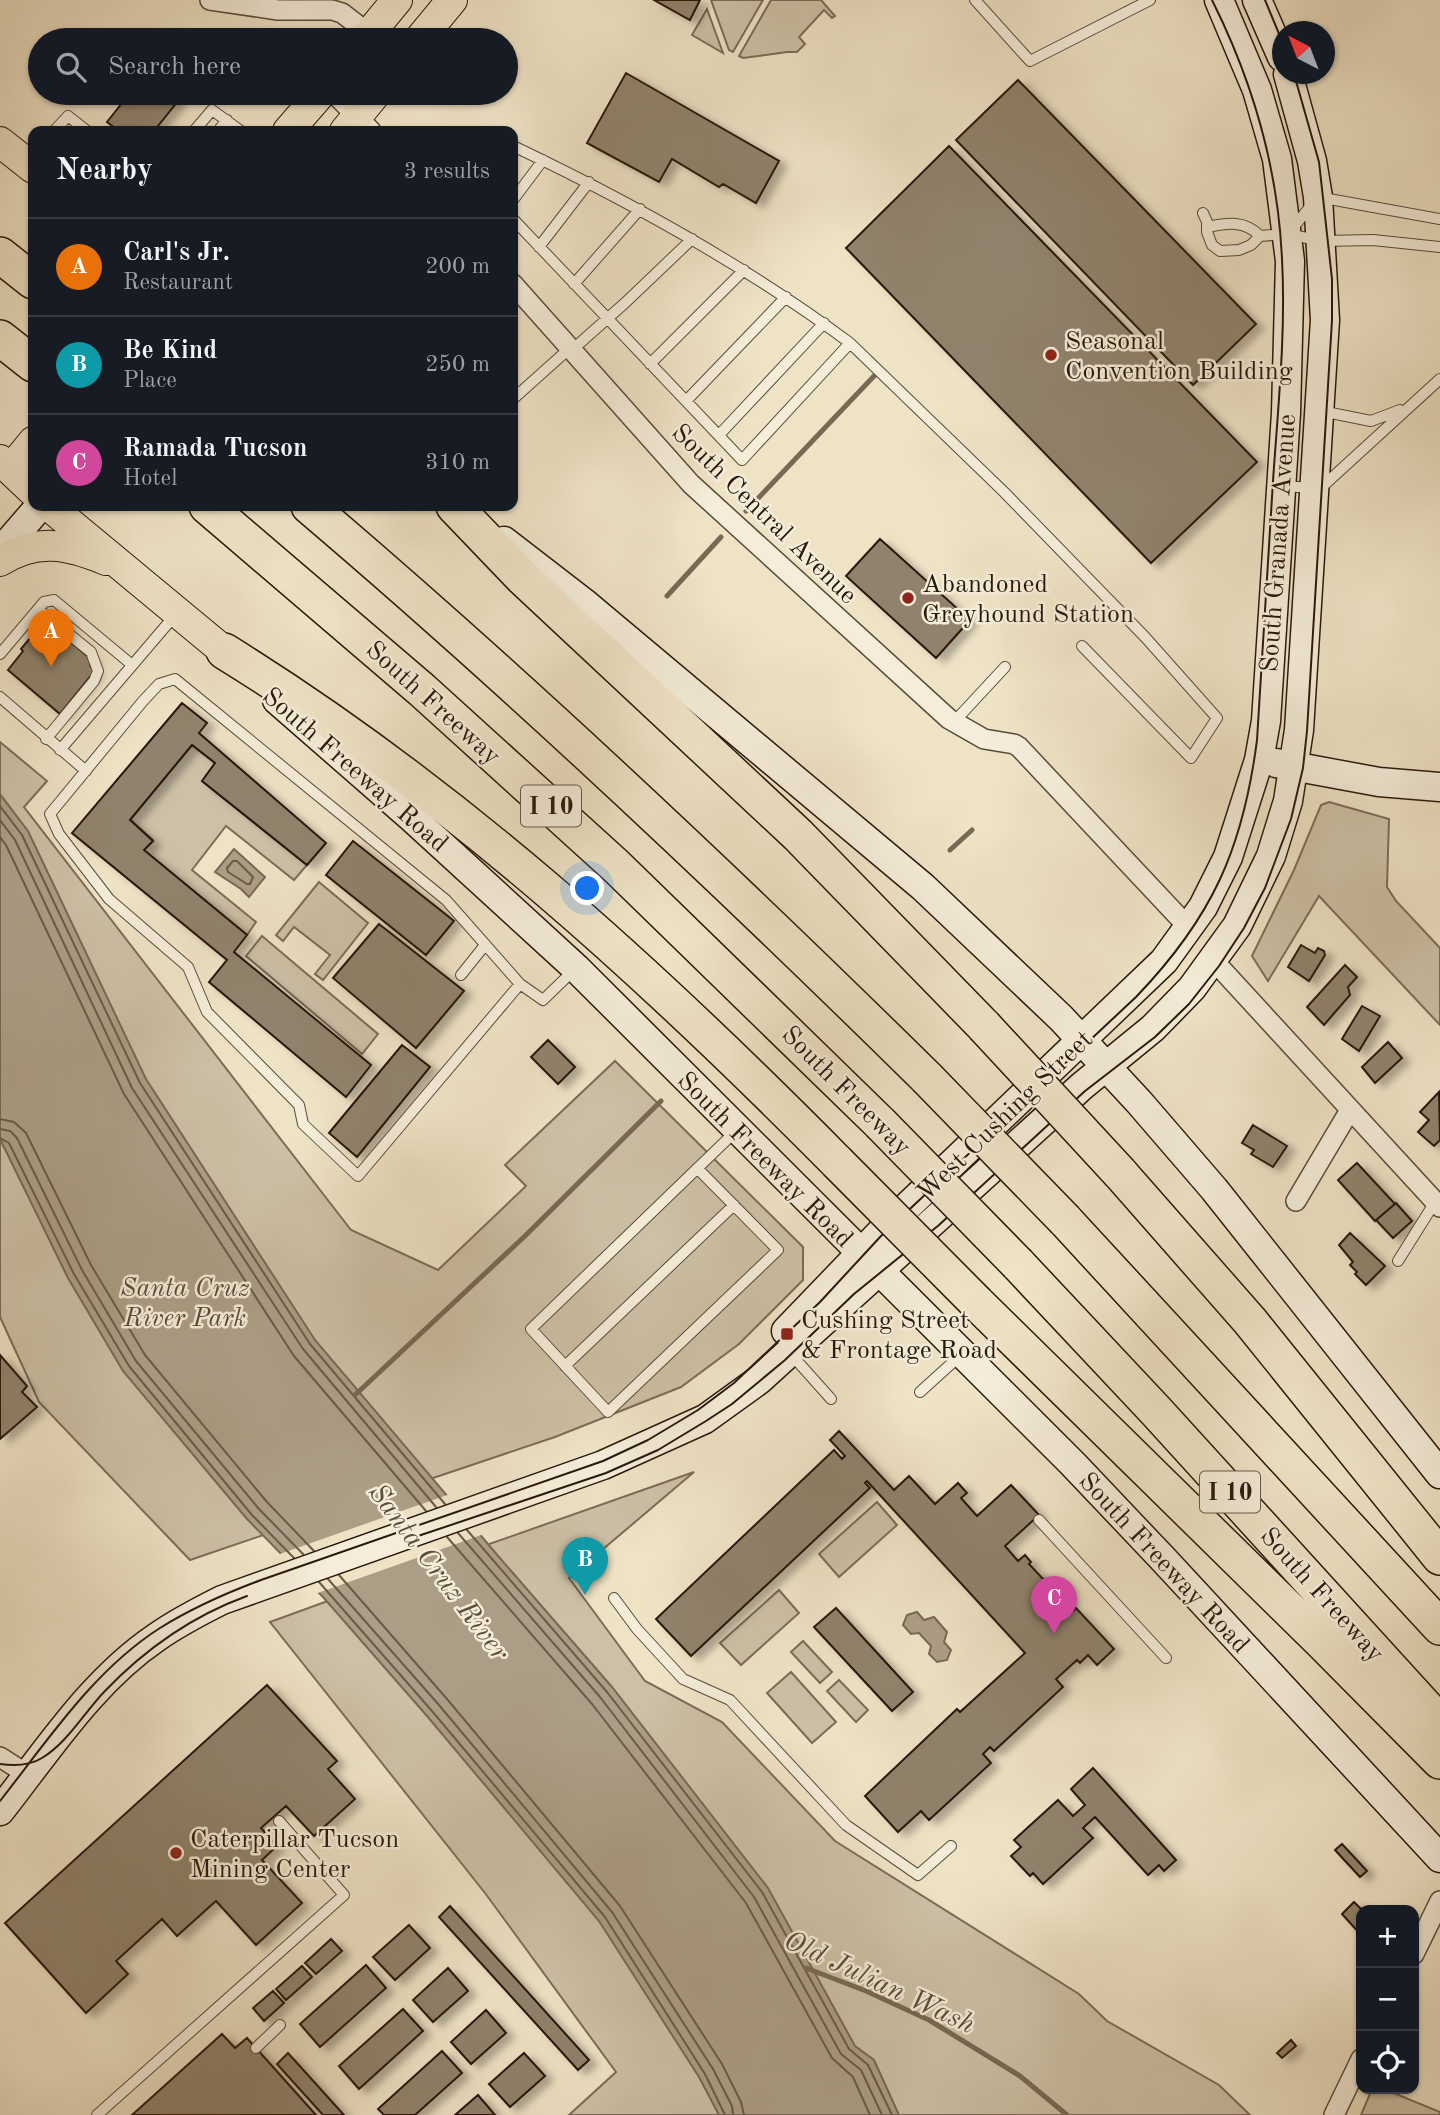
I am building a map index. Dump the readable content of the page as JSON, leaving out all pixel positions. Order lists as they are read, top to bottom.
{
  "streets": {
    "highway": ["South Freeway", "I 10"],
    "main road": ["South Freeway Road"],
    "street": ["South Central Avenue", "South Granada Avenue", "West Cushing Street"]
  },
  "crossings": [
    ["South Central Avenue", "West Cushing Street"],
    ["South Granada Avenue", "West Cushing Street"],
    ["South Freeway Road", "West Cushing Street"]
  ],
  "water": ["Santa Cruz River", "Old Julian Wash"],
  "parks": ["Santa Cruz River Park"],
  "places": {
    "other": ["Seasonal Convention Building", "Abandoned Greyhound Station", "Caterpillar Tucson Mining Center"],
    "transit": ["Cushing Street & Frontage Road"]
  },
  "north": "top left",
  "page": {
    "search": "Search here",
    "heading": ["Nearby", "3 results"],
    "list": [
      {
        "mark": "A",
        "name": "Carl's Jr.",
        "note": "Restaurant",
        "value": "200 m"
      },
      {
        "mark": "B",
        "name": "Be Kind",
        "note": "Place",
        "value": "250 m"
      },
      {
        "mark": "C",
        "name": "Ramada Tucson",
        "note": "Hotel",
        "value": "310 m"
      }
    ],
    "pins": ["A", "B", "C"],
    "map_buttons": ["+", "−"]
  }
}
